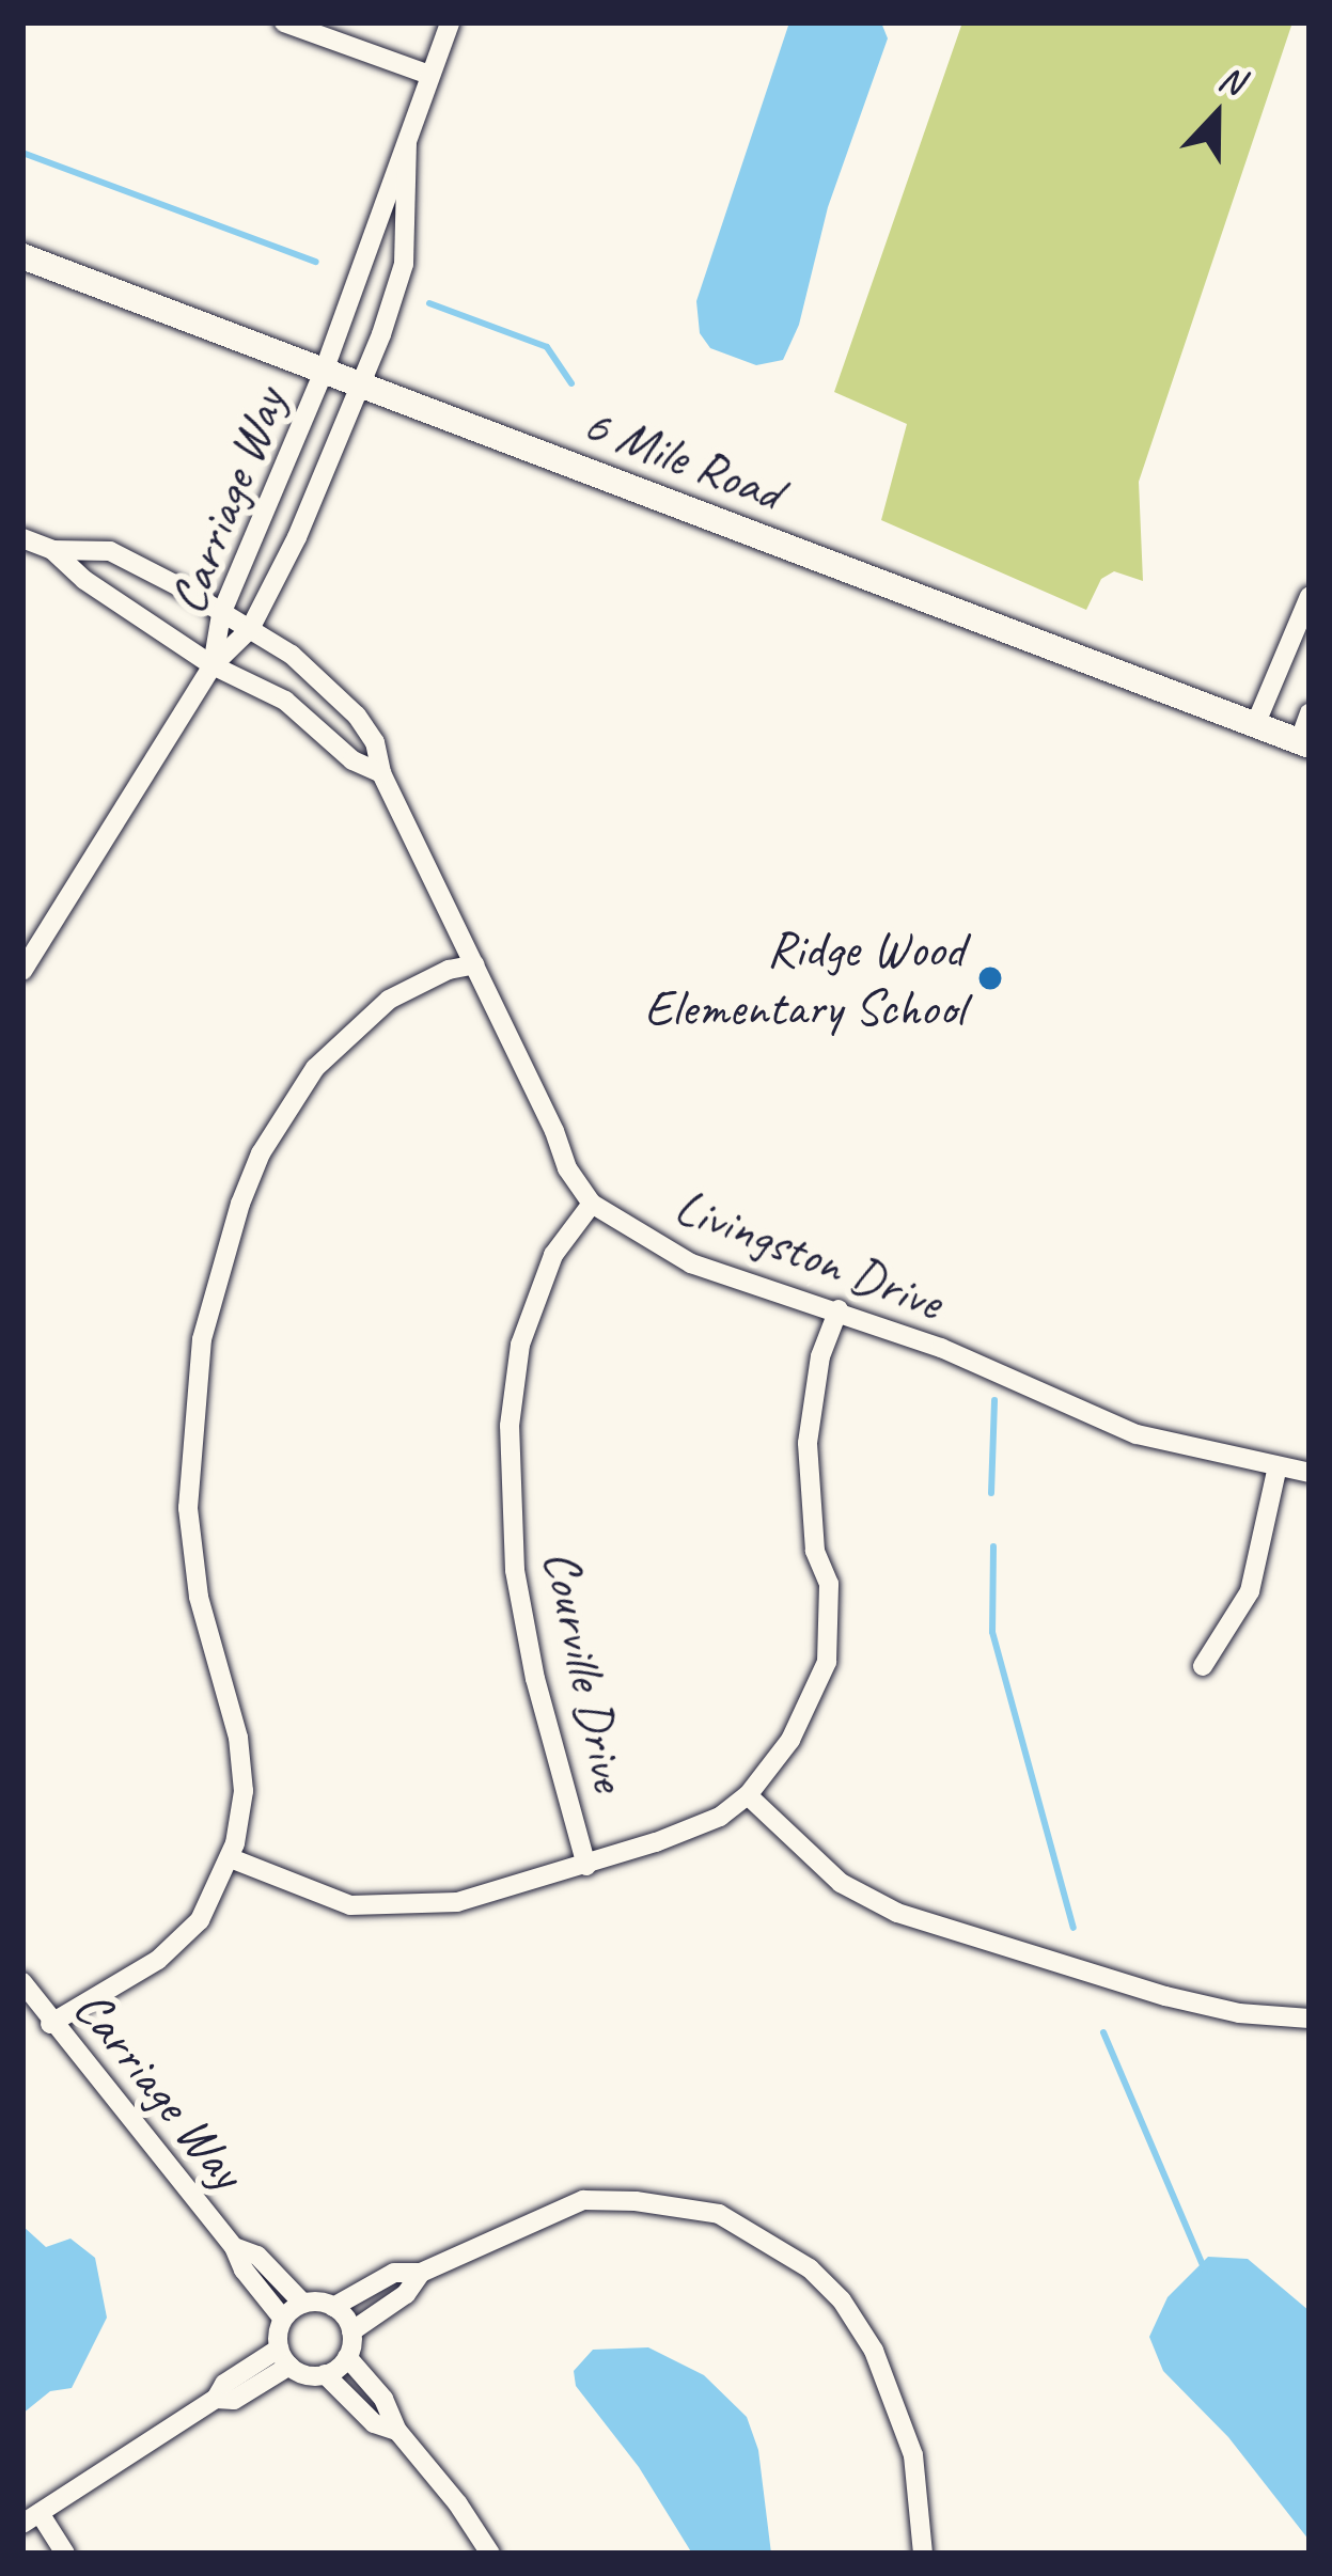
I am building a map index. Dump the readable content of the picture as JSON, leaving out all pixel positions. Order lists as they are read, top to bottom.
{
  "streets": {
    "street": [
      "6 Mile Road",
      "Carriage Way",
      "Livingston Drive",
      "Courville Drive"
    ]
  },
  "crossings": [
    ["6 Mile Road", "Carriage Way"],
    ["Carriage Way", "Livingston Drive"],
    ["Livingston Drive", "Courville Drive"]
  ],
  "places": ["Ridge Wood Elementary School"],
  "north": "top"
}
